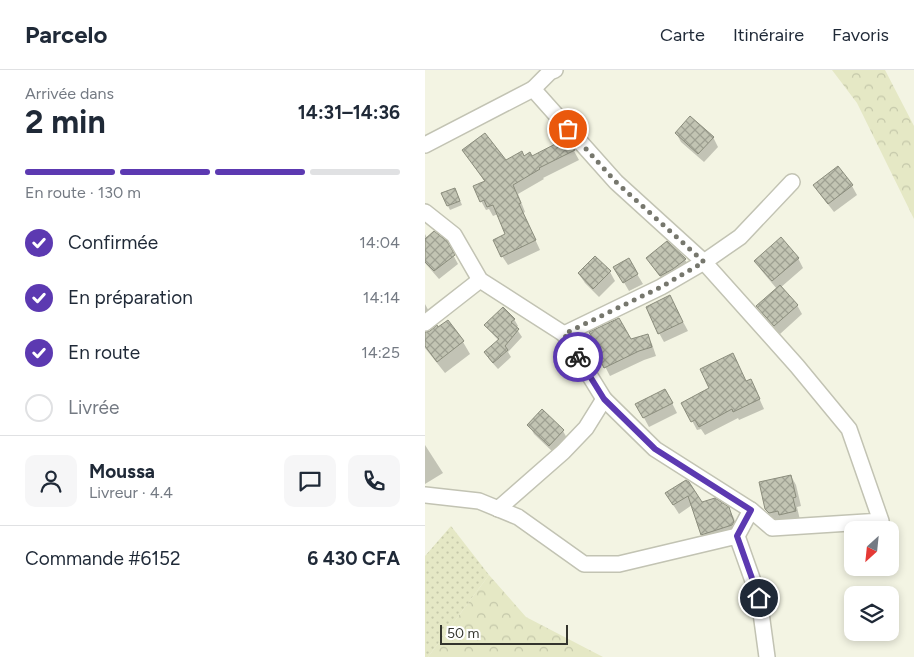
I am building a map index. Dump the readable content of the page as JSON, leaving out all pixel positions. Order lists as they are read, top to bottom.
{
  "scale_bar": "50 m",
  "north": "bottom left",
  "page": {
    "header": "Parcelo",
    "nav": ["Carte", "Itinéraire", "Favoris"],
    "heading": ["2 min", "Arrivée dans", "14:31–14:36"],
    "panel": [
      "Moussa",
      "Livreur · 4.4",
      "Commande #6152",
      "6 430 CFA"
    ],
    "bar": "En route · 130 m",
    "list": [
      ["Confirmée", "14:04"],
      ["En préparation", "14:14"],
      ["En route", "14:25"],
      "Livrée"
    ],
    "scale": "50 m"
  }
}
